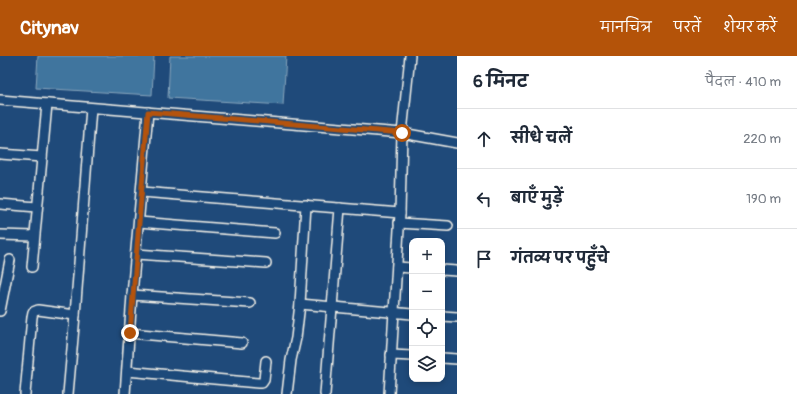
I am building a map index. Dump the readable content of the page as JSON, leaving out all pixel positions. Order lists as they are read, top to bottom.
{
  "page": {
    "header": "Citynav",
    "nav": ["मानचित्र", "परतें", "शेयर करें"],
    "heading": ["6 मिनट", "पैदल · 410 m"],
    "list": [
      ["सीधे चलें", "220 m"],
      ["बाएँ मुड़ें", "190 m"],
      "गंतव्य पर पहुँचे"
    ],
    "map_buttons": ["+", "−"]
  }
}
